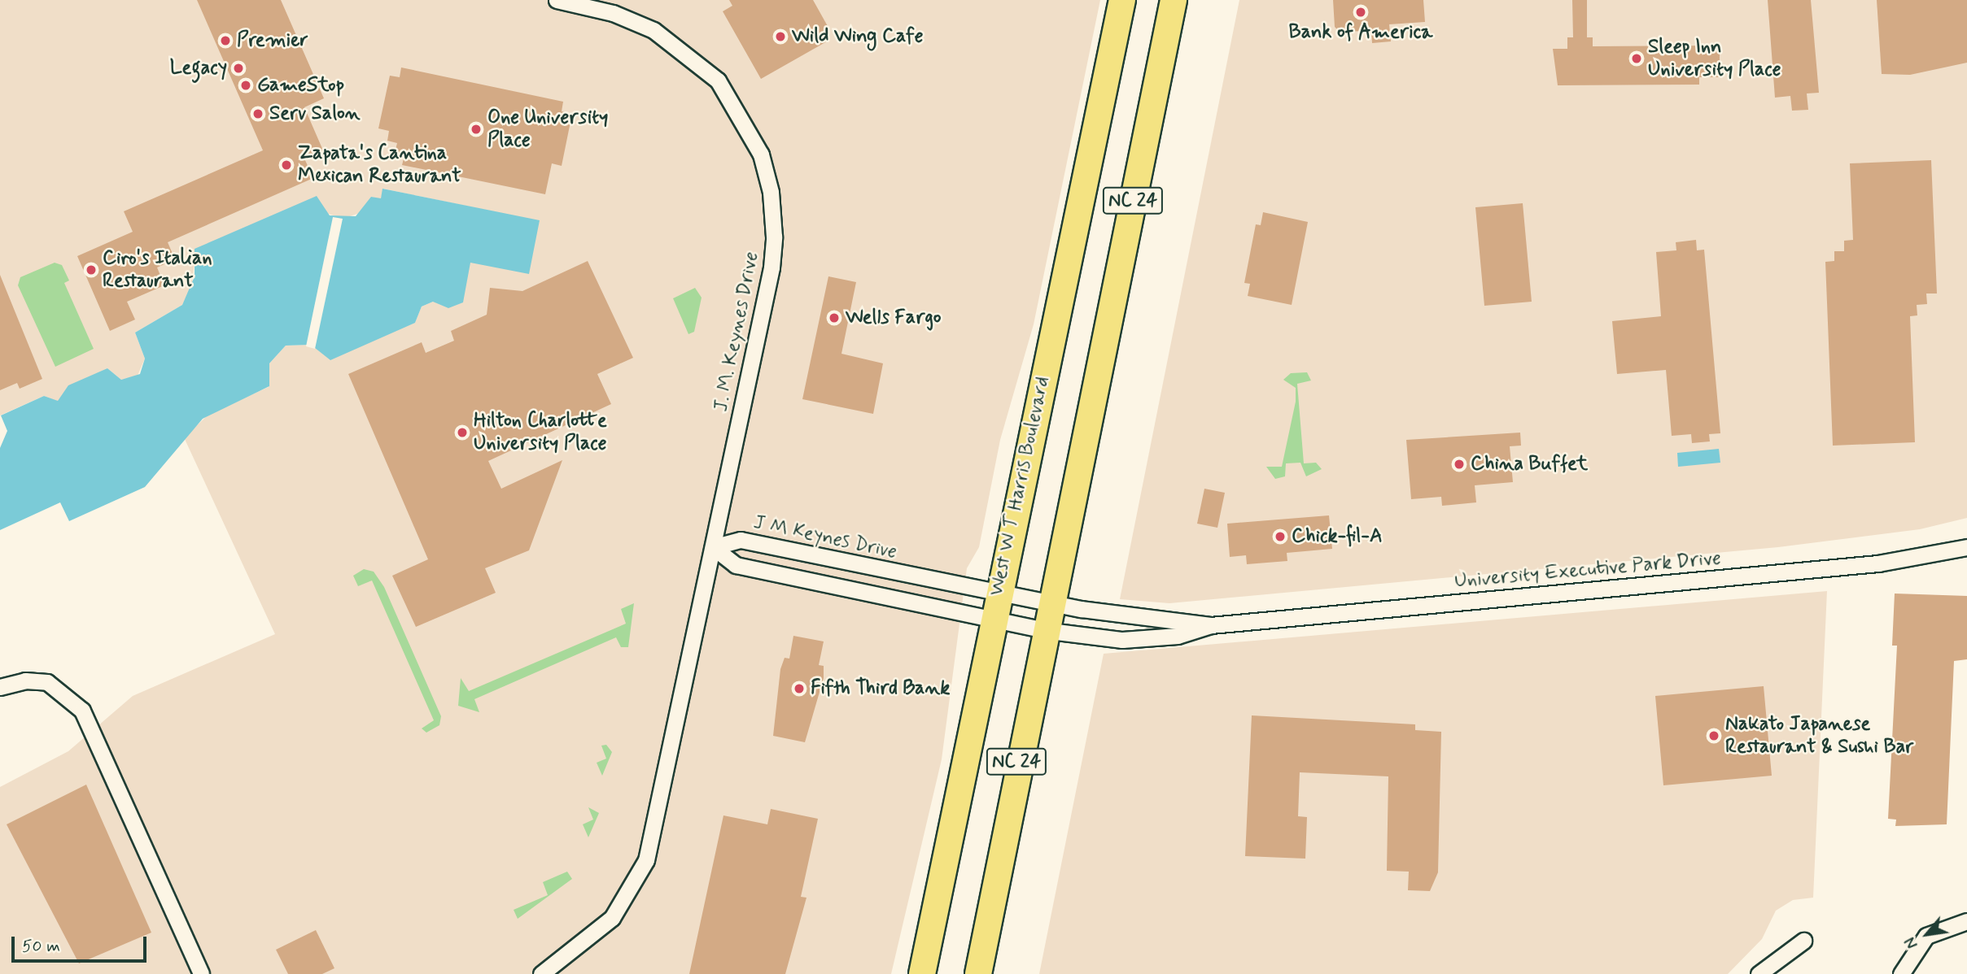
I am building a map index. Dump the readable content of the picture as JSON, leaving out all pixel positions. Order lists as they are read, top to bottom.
{
  "streets": {
    "main road": ["NC 24", "West W T Harris Boulevard"],
    "street": ["J. M. Keynes Drive", "J M Keynes Drive", "University Executive Park Drive"]
  },
  "crossings": [
    ["NC 24", "J M Keynes Drive"],
    ["NC 24", "University Executive Park Drive"],
    ["J. M. Keynes Drive", "J M Keynes Drive"],
    ["West W T Harris Boulevard", "J M Keynes Drive"],
    ["West W T Harris Boulevard", "University Executive Park Drive"],
    ["J M Keynes Drive", "University Executive Park Drive"]
  ],
  "places": [
    "Bank of America",
    "Wild Wing Cafe",
    "Premier",
    "Sleep Inn University Place",
    "Legacy",
    "GameStop",
    "Serv Salon",
    "One University Place",
    "Zapata's Cantina Mexican Restaurant",
    "Ciro's Italian Restaurant",
    "Wells Fargo",
    "Hilton Charlotte University Place",
    "China Buffet",
    "Chick-fil-A",
    "Fifth Third Bank",
    "Nakato Japanese Restaurant & Sushi Bar"
  ],
  "scale_bar": "50 m",
  "north": "bottom left"
}
